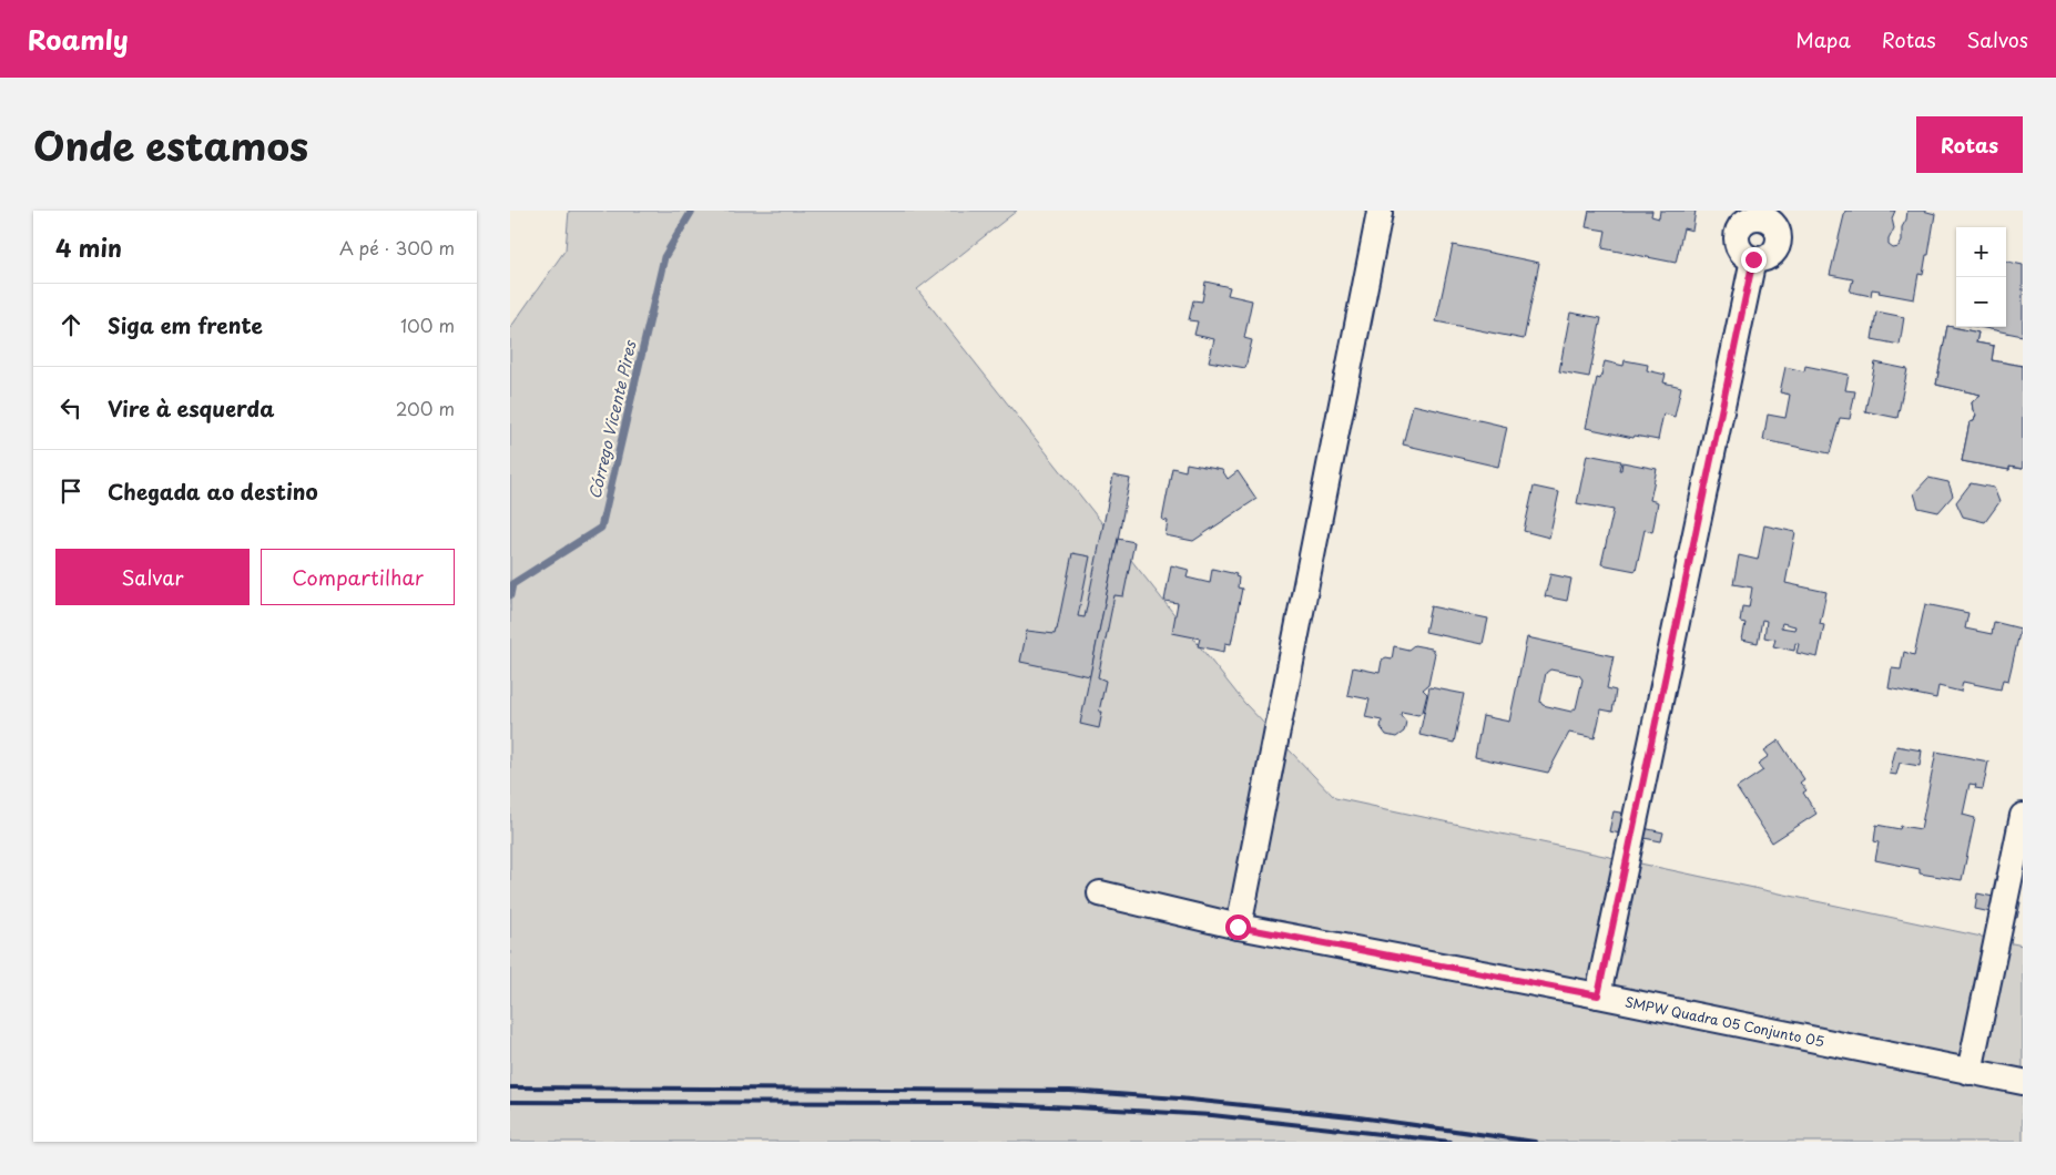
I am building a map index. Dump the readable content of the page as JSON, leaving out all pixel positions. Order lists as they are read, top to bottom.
{
  "streets": {
    "street": ["SMPW Quadra 05 Conjunto 05"]
  },
  "water": ["Córrego Vicente Pires"],
  "page": {
    "header": "Roamly",
    "nav": ["Mapa", "Rotas", "Salvos"],
    "title": "Onde estamos",
    "buttons": [
      "Rotas",
      ["Salvar", "Compartilhar"]
    ],
    "heading": ["4 min", "A pé · 300 m"],
    "map_buttons": ["+", "−"],
    "list": [
      ["Siga em frente", "100 m"],
      ["Vire à esquerda", "200 m"],
      "Chegada ao destino"
    ]
  }
}
